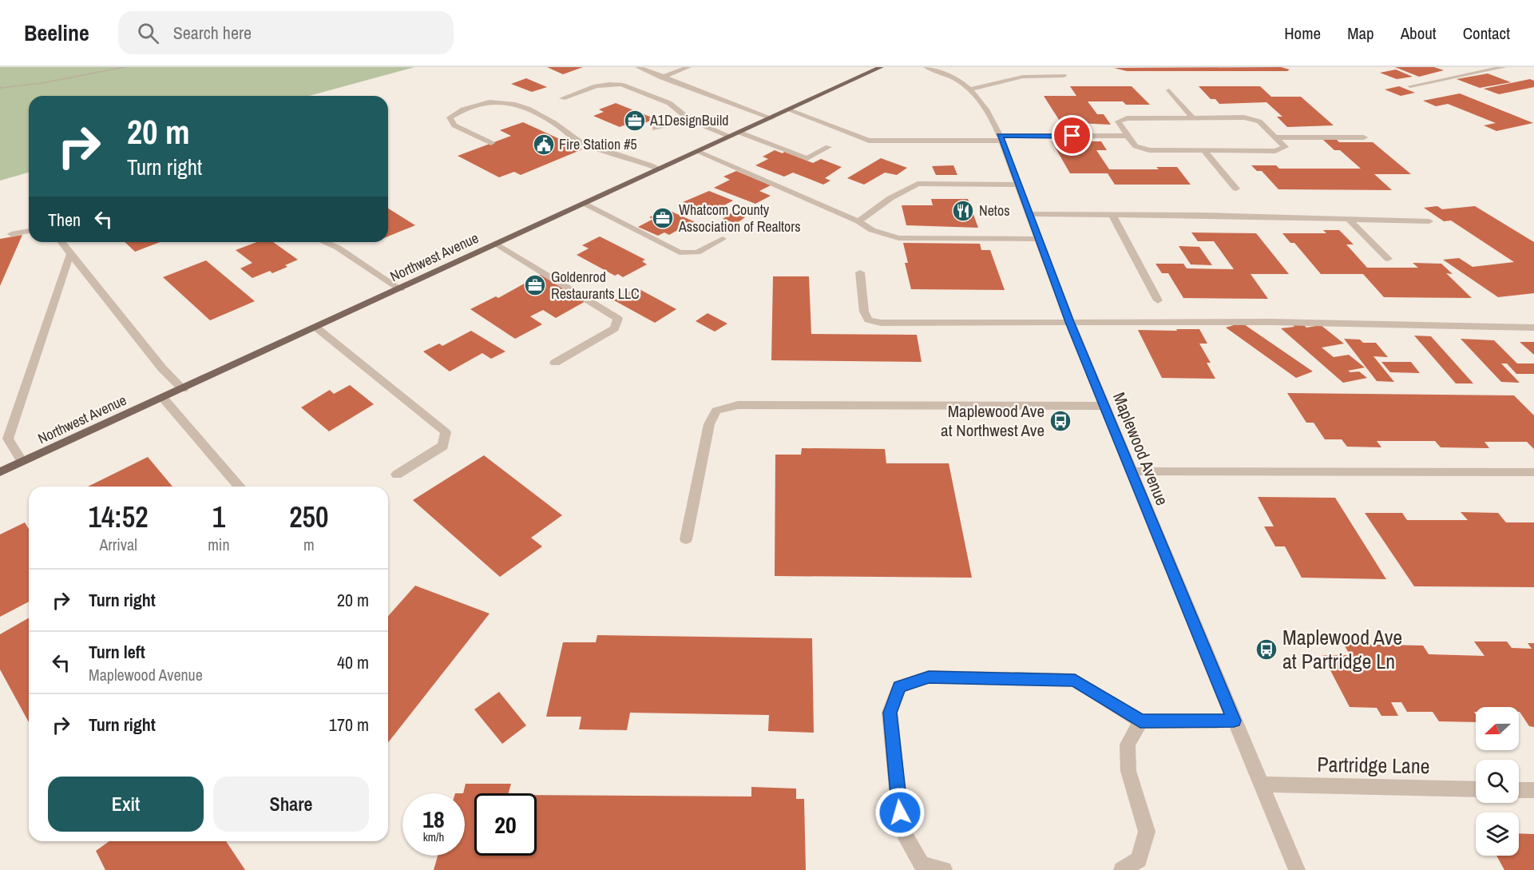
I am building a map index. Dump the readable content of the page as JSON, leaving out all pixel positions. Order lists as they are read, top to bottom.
{
  "streets": {
    "main road": ["Northwest Avenue"],
    "street": ["Maplewood Avenue", "Partridge Lane"]
  },
  "crossings": [
    ["Maplewood Avenue", "Partridge Lane"]
  ],
  "places": {
    "office": ["A1DesignBuild", "Whatcom County Association of Realtors", "Goldenrod Restaurants LLC"],
    "public building": ["Fire Station #5"],
    "restaurant": ["Netos"],
    "bus stop": ["Maplewood Ave at Northwest Ave", "Maplewood Ave at Partridge Ln"]
  },
  "north": "left",
  "page": {
    "header": "Beeline",
    "search": "Search here",
    "nav": [
      "Home",
      "Map",
      "About",
      "Contact"
    ],
    "turn": ["20 m", "Turn right"],
    "then": "Then",
    "eta": [
      "14:52",
      "Arrival",
      "1",
      "min",
      "250",
      "m"
    ],
    "list": [
      {
        "name": "Turn right",
        "value": "20 m"
      },
      {
        "name": "Turn left",
        "note": "Maplewood Avenue",
        "value": "40 m"
      },
      {
        "name": "Turn right",
        "value": "170 m"
      }
    ],
    "buttons": ["Exit", "Share"],
    "speed": "18 km/h",
    "limit": "20"
  }
}
